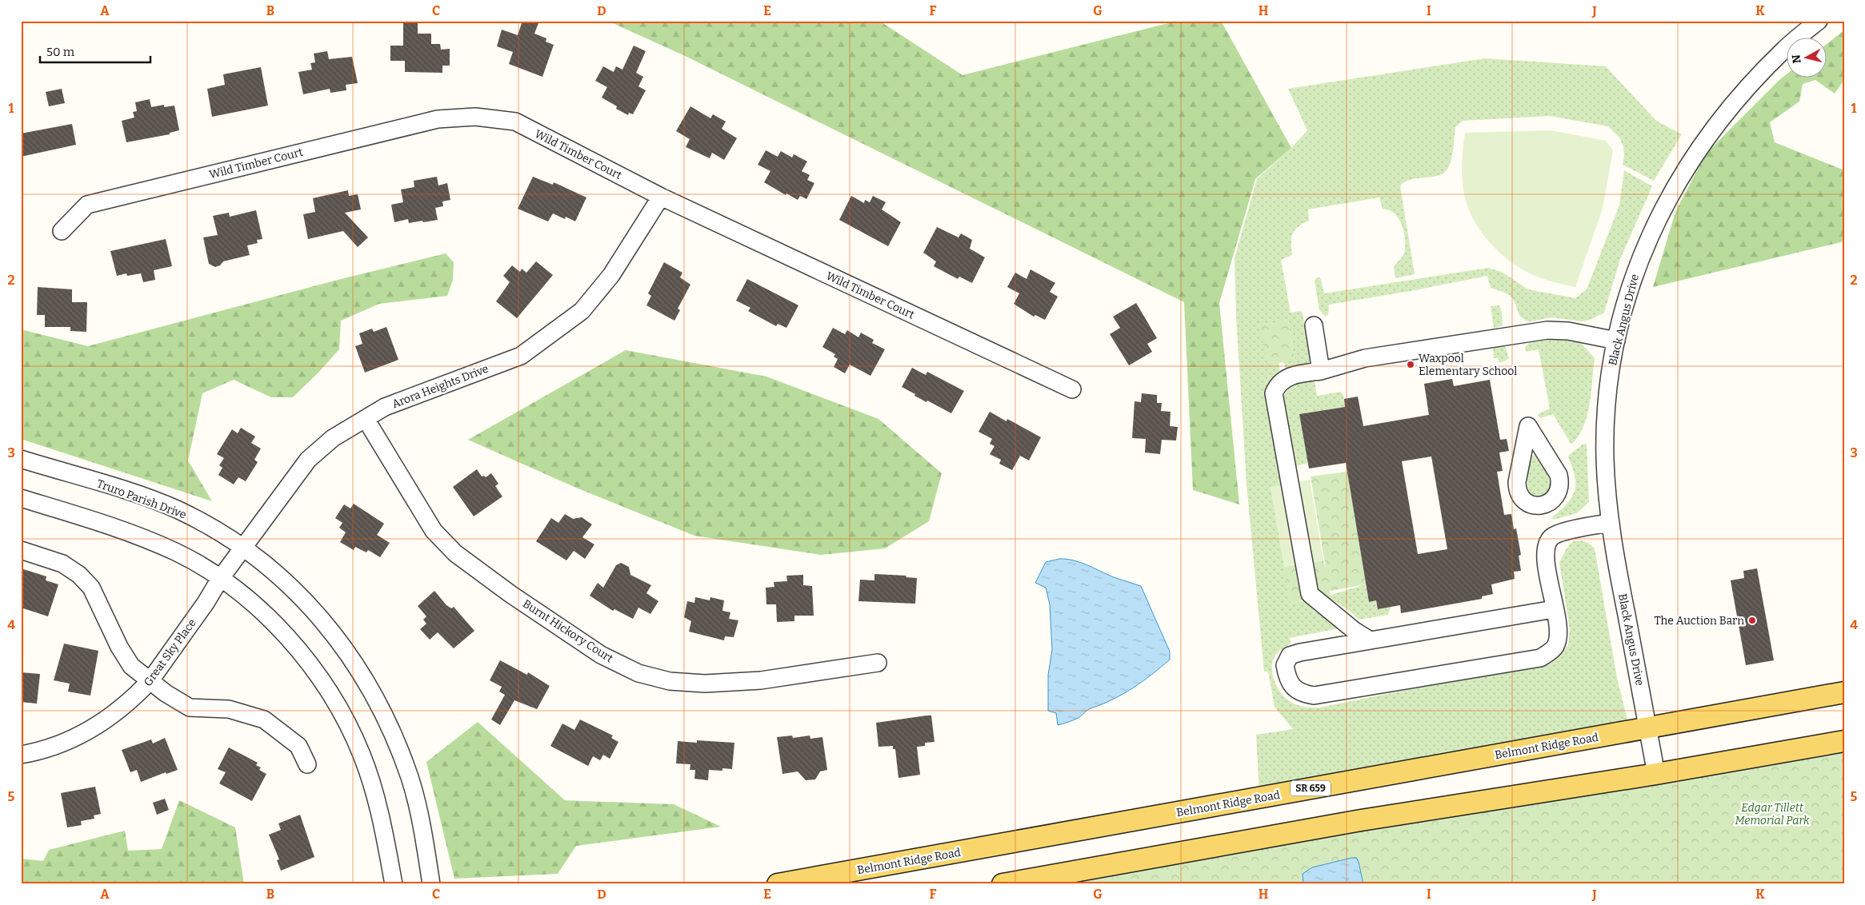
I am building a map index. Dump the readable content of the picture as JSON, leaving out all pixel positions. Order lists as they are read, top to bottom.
{
  "streets": {
    "main road": ["Belmont Ridge Road", "SR 659"],
    "street": [
      "Wild Timber Court",
      "Black Angus Drive",
      "Arora Heights Drive",
      "Truro Parish Drive",
      "Burnt Hickory Court",
      "Great Sky Place"
    ]
  },
  "crossings": [
    ["Wild Timber Court", "Arora Heights Drive"],
    ["Black Angus Drive", "Belmont Ridge Road"],
    ["Arora Heights Drive", "Truro Parish Drive"],
    ["Arora Heights Drive", "Burnt Hickory Court"],
    ["Arora Heights Drive", "Great Sky Place"]
  ],
  "parks": ["Edgar Tillett Memorial Park"],
  "places": ["Waxpool Elementary School", "The Auction Barn"],
  "scale_bar": "50 m",
  "north": "left",
  "grid": {
    "columns": [
      "A",
      "B",
      "C",
      "D",
      "E",
      "F",
      "G",
      "H",
      "I",
      "J",
      "K"
    ],
    "rows": [
      "1",
      "2",
      "3",
      "4",
      "5"
    ]
  }
}
